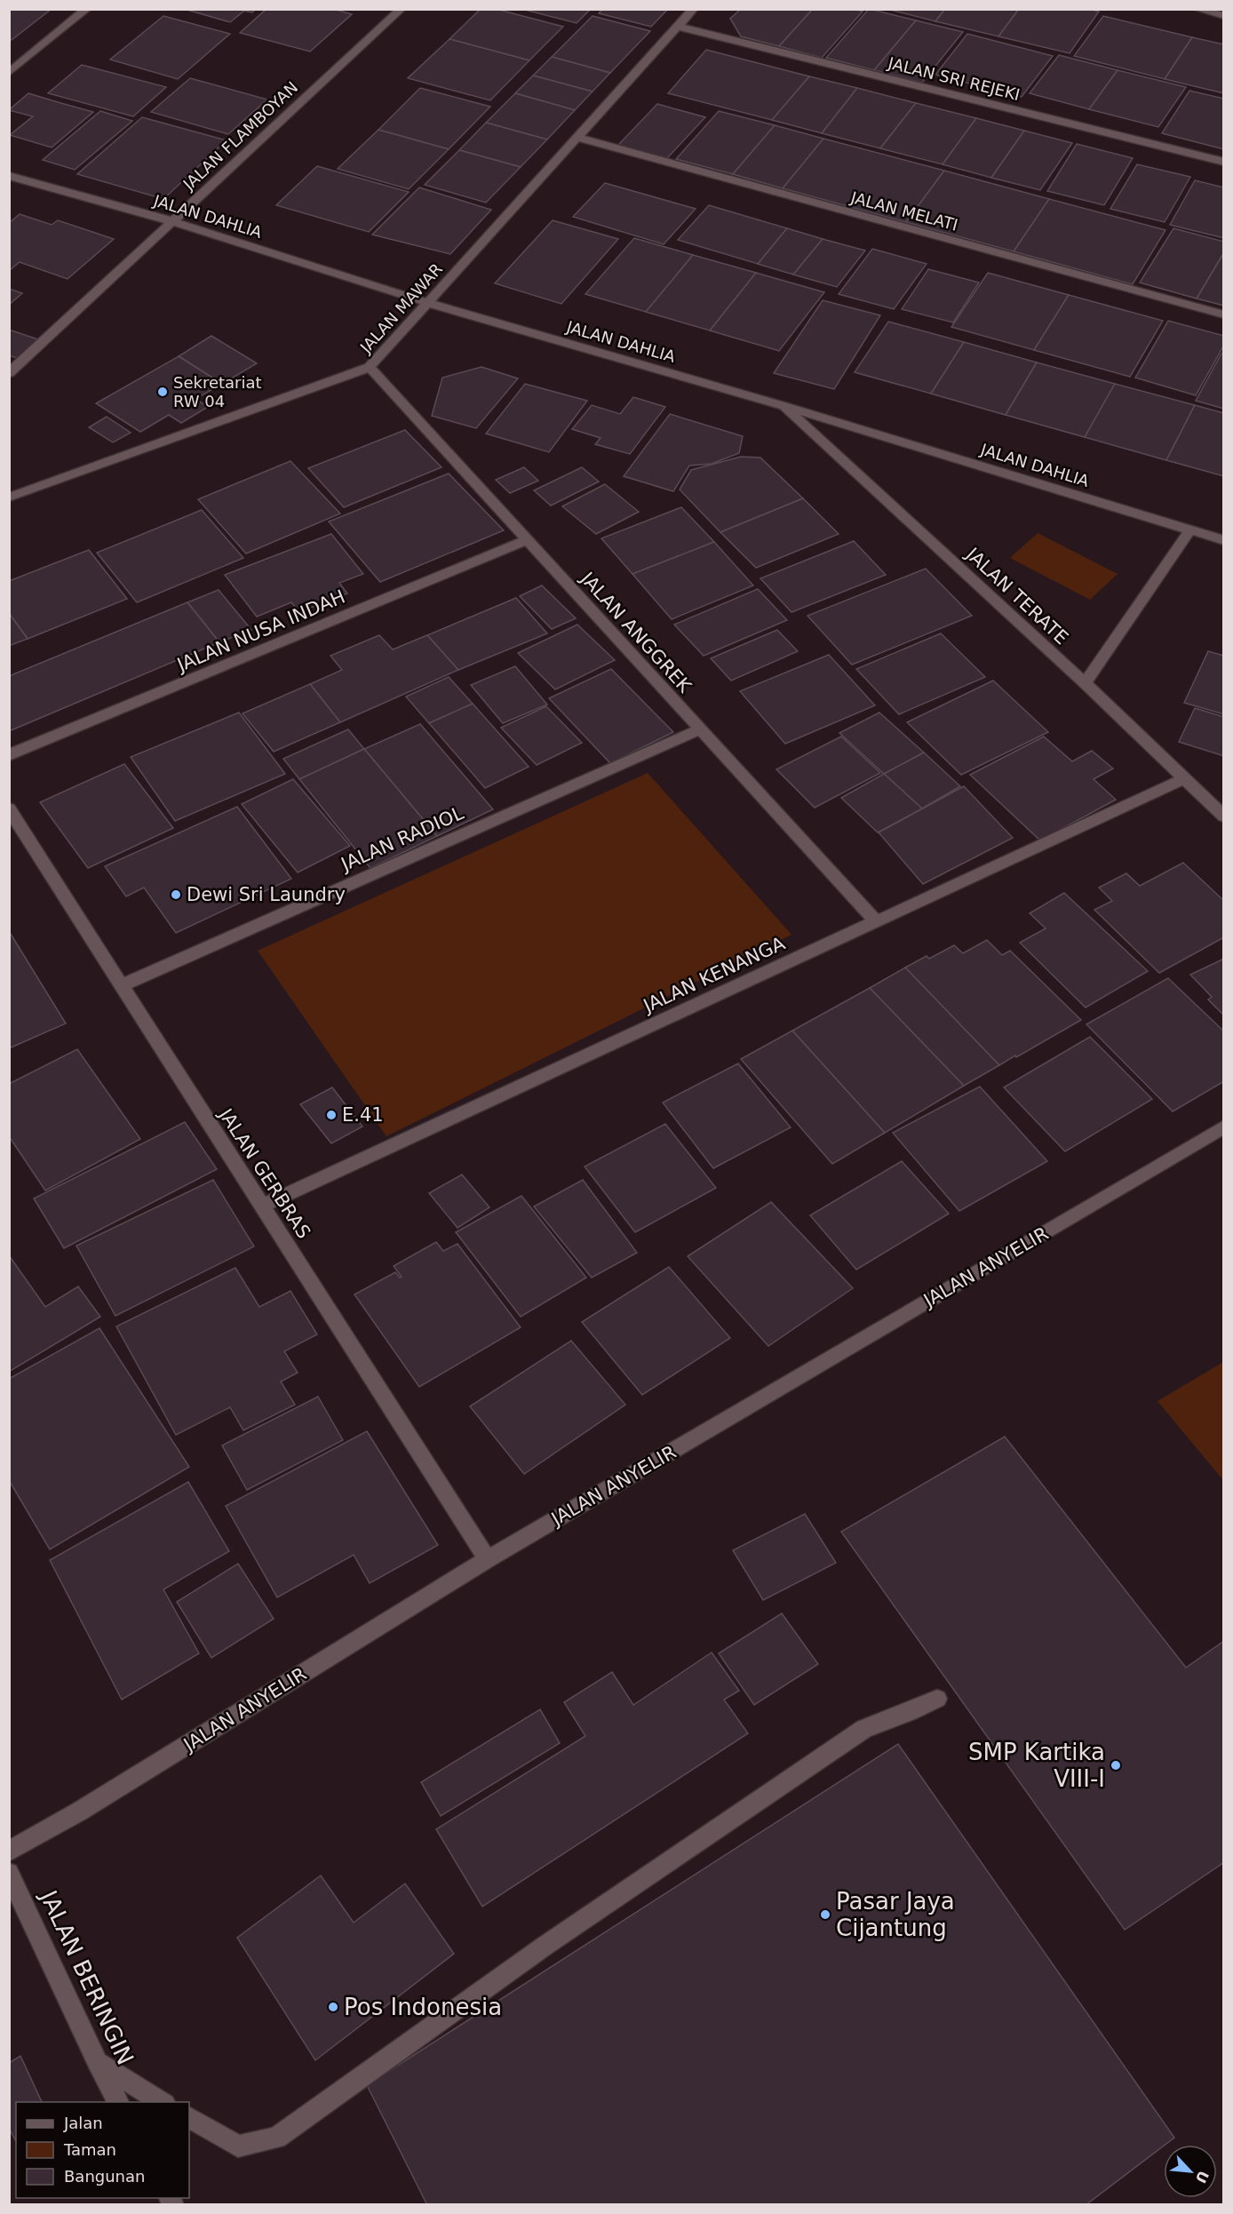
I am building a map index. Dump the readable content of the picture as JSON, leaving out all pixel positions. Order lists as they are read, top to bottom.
{
  "streets": {
    "street": [
      "JALAN SRI REJEKI",
      "JALAN FLAMBOYAN",
      "JALAN MELATI",
      "JALAN DAHLIA",
      "JALAN MAWAR",
      "JALAN TERATE",
      "JALAN NUSA INDAH",
      "JALAN ANGGREK",
      "JALAN RADIOL",
      "JALAN KENANGA",
      "JALAN GERBRAS",
      "JALAN ANYELIR",
      "JALAN BERINGIN"
    ]
  },
  "crossings": [
    ["JALAN SRI REJEKI", "JALAN MAWAR"],
    ["JALAN FLAMBOYAN", "JALAN DAHLIA"],
    ["JALAN MELATI", "JALAN MAWAR"],
    ["JALAN DAHLIA", "JALAN MAWAR"],
    ["JALAN DAHLIA", "JALAN TERATE"],
    ["JALAN MAWAR", "JALAN ANGGREK"],
    ["JALAN TERATE", "JALAN KENANGA"],
    ["JALAN NUSA INDAH", "JALAN ANGGREK"],
    ["JALAN ANGGREK", "JALAN RADIOL"],
    ["JALAN ANGGREK", "JALAN KENANGA"],
    ["JALAN RADIOL", "JALAN GERBRAS"],
    ["JALAN KENANGA", "JALAN GERBRAS"],
    ["JALAN GERBRAS", "JALAN ANYELIR"]
  ],
  "places": [
    "Sekretariat RW 04",
    "Dewi Sri Laundry",
    "E.41",
    "SMP Kartika VIII-I",
    "Pasar Jaya Cijantung",
    "Pos Indonesia"
  ],
  "legend": ["Jalan", "Taman", "Bangunan"],
  "north": "bottom right"
}
